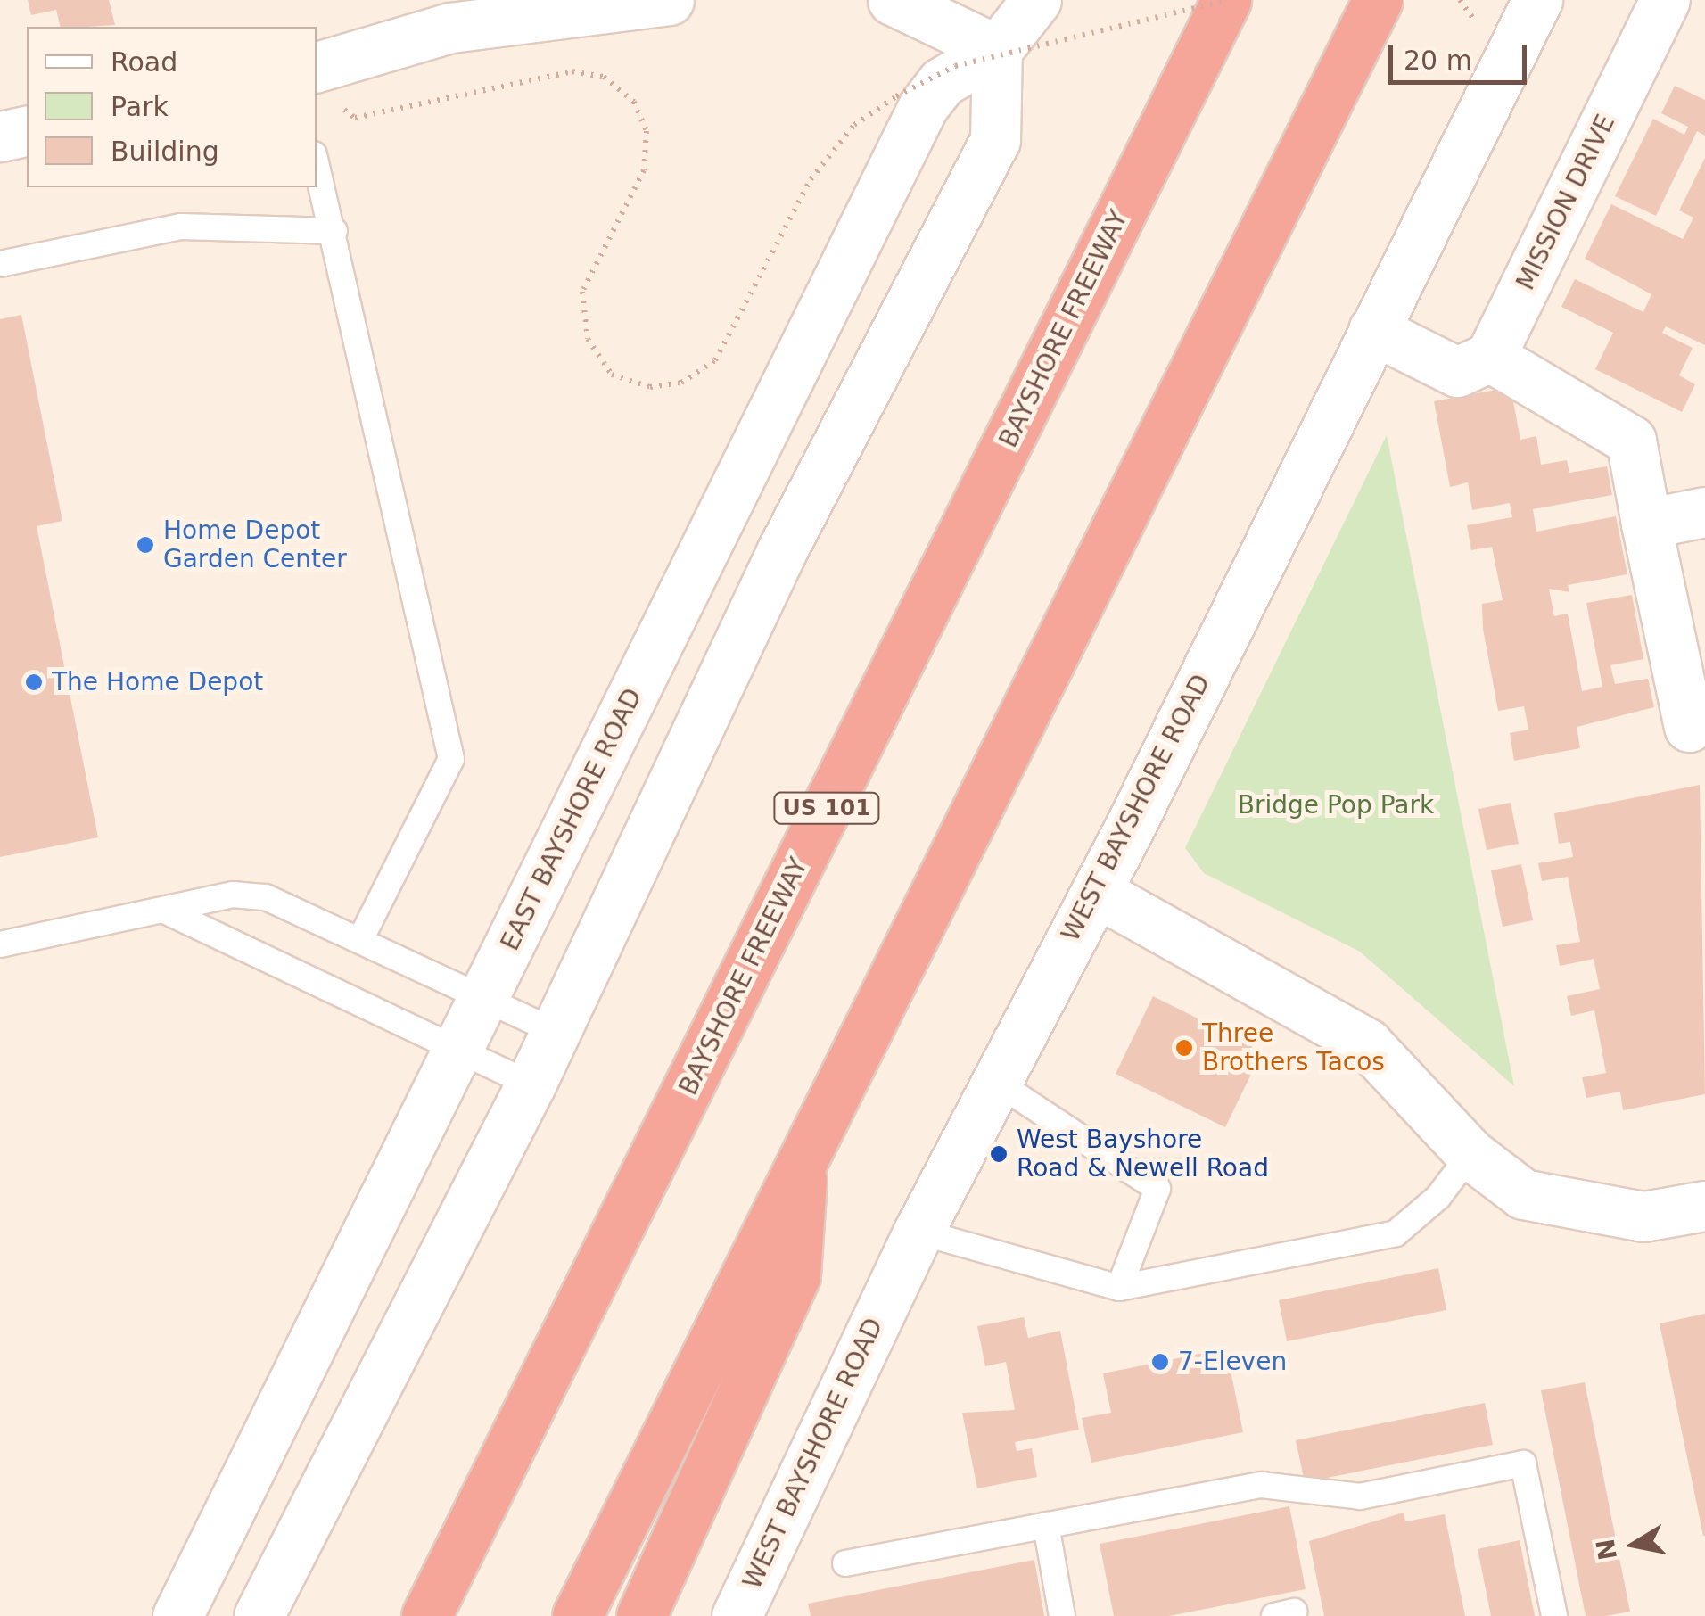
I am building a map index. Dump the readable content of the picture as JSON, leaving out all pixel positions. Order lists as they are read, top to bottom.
{
  "streets": {
    "highway": ["BAYSHORE FREEWAY", "US 101"],
    "street": ["MISSION DRIVE", "WEST BAYSHORE ROAD", "EAST BAYSHORE ROAD"]
  },
  "parks": ["Bridge Pop Park"],
  "places": [
    "Home Depot Garden Center",
    "The Home Depot",
    "Three Brothers Tacos",
    "West Bayshore Road & Newell Road",
    "7-Eleven"
  ],
  "legend": ["Road", "Park", "Building"],
  "scale_bar": "20 m",
  "north": "left"
}
